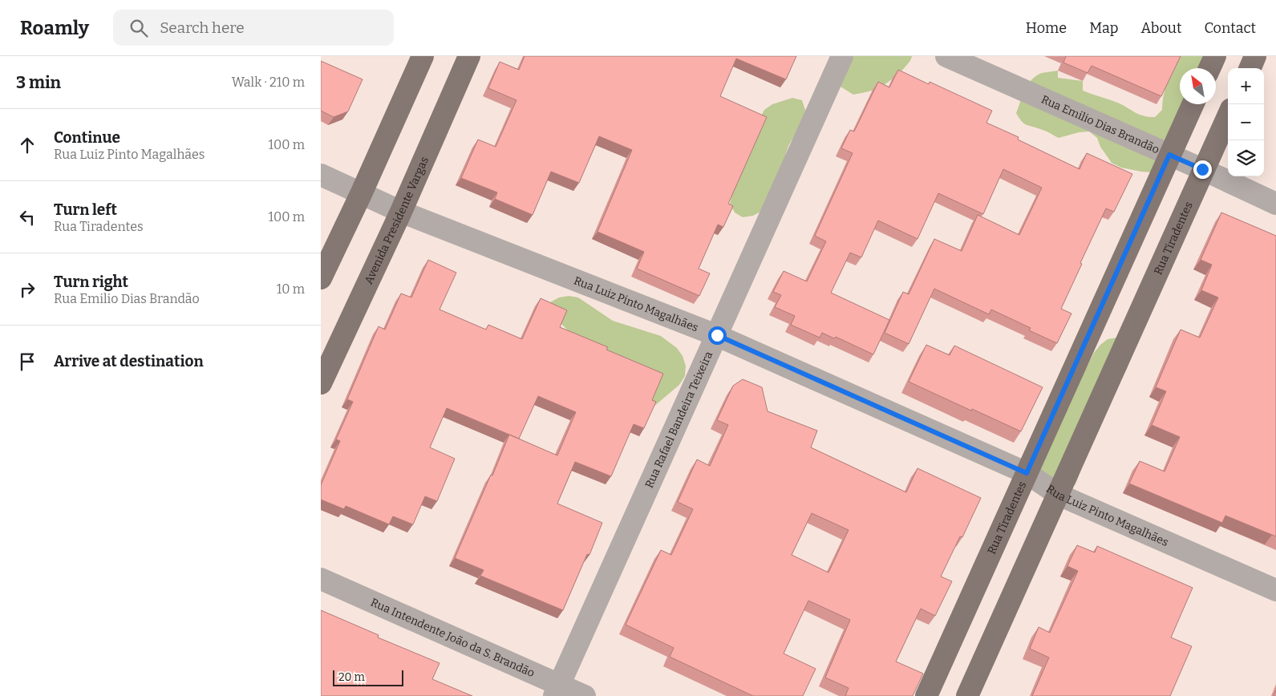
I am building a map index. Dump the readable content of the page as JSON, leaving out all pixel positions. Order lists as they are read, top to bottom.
{
  "streets": {
    "main road": ["Avenida Presidente Vargas", "Rua Tiradentes"],
    "street": [
      "Rua Emilio Dias Brandão",
      "Rua Luiz Pinto Magalhães",
      "Rua Rafael Bandeira Teixeira",
      "Rua Intendente João da S. Brandão"
    ]
  },
  "crossings": [
    ["Rua Emilio Dias Brandão", "Rua Tiradentes"],
    ["Avenida Presidente Vargas", "Rua Luiz Pinto Magalhães"],
    ["Rua Tiradentes", "Rua Luiz Pinto Magalhães"],
    ["Rua Luiz Pinto Magalhães", "Rua Rafael Bandeira Teixeira"],
    ["Rua Rafael Bandeira Teixeira", "Rua Intendente João da S. Brandão"]
  ],
  "scale_bar": "20 m",
  "north": "top left",
  "page": {
    "header": "Roamly",
    "search": "Search here",
    "nav": [
      "Home",
      "Map",
      "About",
      "Contact"
    ],
    "heading": ["3 min", "Walk · 210 m"],
    "map_buttons": ["+", "−"],
    "list": [
      ["Continue", "Rua Luiz Pinto Magalhães", "100 m"],
      ["Turn left", "Rua Tiradentes", "100 m"],
      ["Turn right", "Rua Emilio Dias Brandão", "10 m"],
      "Arrive at destination"
    ],
    "scale": "20 m"
  }
}
